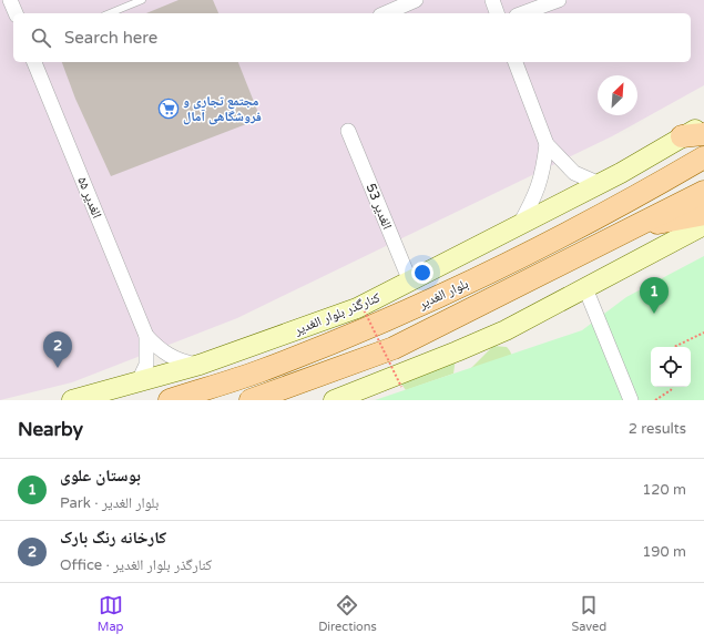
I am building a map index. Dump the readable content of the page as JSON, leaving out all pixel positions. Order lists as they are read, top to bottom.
{
  "streets": {
    "main road": ["بلوار الغدیر", "کنارگذر بلوار الغدیر"],
    "street": ["الغدیر ۵۵", "الغدیر 53"]
  },
  "crossings": [
    ["الغدیر 53", "کنارگذر بلوار الغدیر"]
  ],
  "places": {
    "supermarket": ["مجتمع تجاری و فروشگاهی آمال"]
  },
  "north": "top right",
  "page": {
    "search": "Search here",
    "pins": ["1", "2"],
    "heading": ["Nearby", "2 results"],
    "list": [
      {
        "mark": "1",
        "name": "بوستان علوی",
        "note": "Park · بلوار الغدیر",
        "value": "120 m"
      },
      {
        "mark": "2",
        "name": "کارخانه رنگ بارک",
        "note": "Office · کنارگذر بلوار الغدیر",
        "value": "190 m"
      }
    ],
    "nav": ["Map", "Directions", "Saved"]
  }
}
